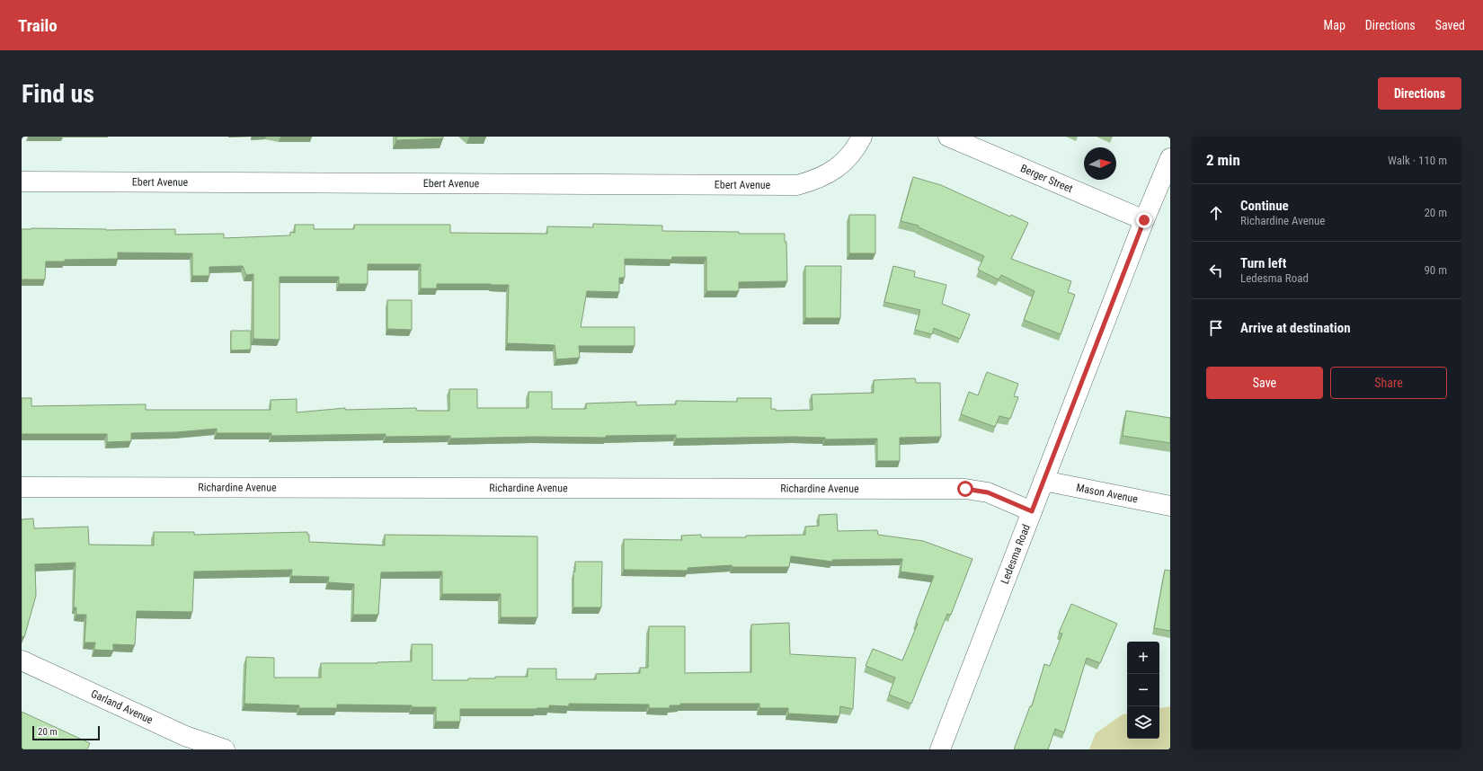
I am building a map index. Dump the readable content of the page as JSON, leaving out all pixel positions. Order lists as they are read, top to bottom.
{
  "streets": {
    "street": [
      "Berger Street",
      "Ebert Avenue",
      "Richardine Avenue",
      "Mason Avenue",
      "Ledesma Road",
      "Garland Avenue"
    ]
  },
  "crossings": [
    ["Berger Street", "Ledesma Road"],
    ["Richardine Avenue", "Ledesma Road"],
    ["Mason Avenue", "Ledesma Road"]
  ],
  "scale_bar": "20 m",
  "north": "right",
  "page": {
    "header": "Trailo",
    "nav": ["Map", "Directions", "Saved"],
    "buttons": [
      "Directions",
      ["Save", "Share"]
    ],
    "title": "Find us",
    "heading": ["2 min", "Walk · 110 m"],
    "list": [
      ["Continue", "Richardine Avenue", "20 m"],
      ["Turn left", "Ledesma Road", "90 m"],
      "Arrive at destination"
    ],
    "map_buttons": ["+", "−"],
    "scale": "20 m"
  }
}
